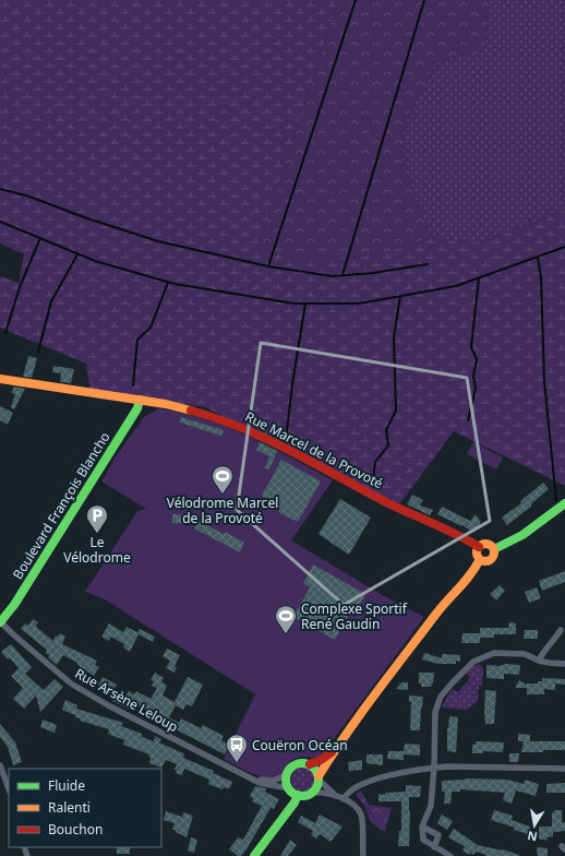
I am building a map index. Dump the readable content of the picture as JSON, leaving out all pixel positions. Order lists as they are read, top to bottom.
{
  "streets": {
    "main road": ["Rue Marcel de la Provoté", "Boulevard François Blancho"],
    "street": ["Rue Arsène Leloup"]
  },
  "crossings": [
    ["Rue Marcel de la Provoté", "Boulevard François Blancho"],
    ["Boulevard François Blancho", "Rue Arsène Leloup"]
  ],
  "places": {
    "sports": ["Vélodrome Marcel de la Provoté", "Complexe Sportif René Gaudin"],
    "parking": ["Le Vélodrome"],
    "bus stop": ["Couëron Océan"]
  },
  "legend": ["Fluide", "Ralenti", "Bouchon"],
  "north": "bottom"
}
